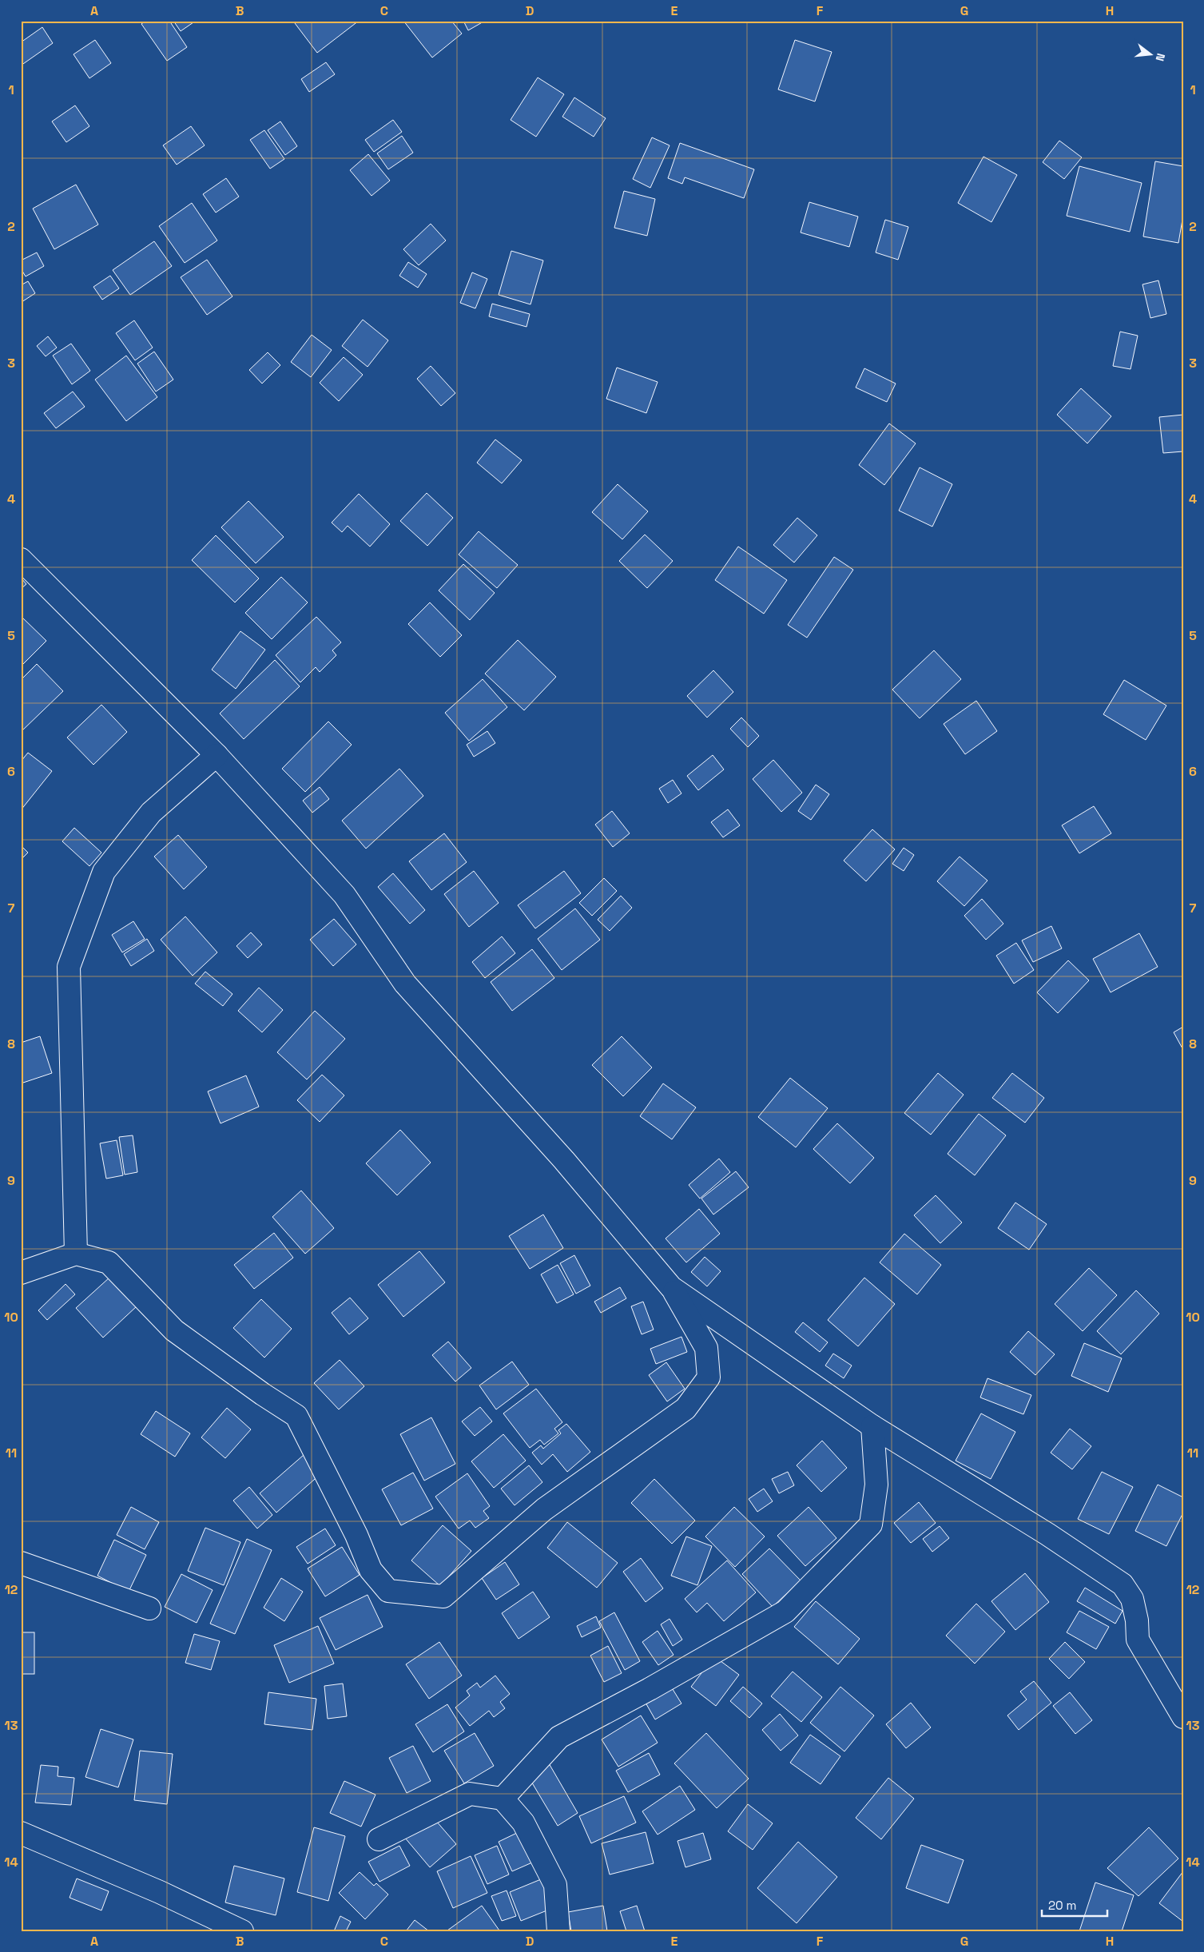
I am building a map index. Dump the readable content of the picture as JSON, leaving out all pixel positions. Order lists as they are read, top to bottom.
{
  "scale_bar": "20 m",
  "north": "right",
  "grid": {
    "columns": [
      "A",
      "B",
      "C",
      "D",
      "E",
      "F",
      "G",
      "H"
    ],
    "rows": [
      "1",
      "2",
      "3",
      "4",
      "5",
      "6",
      "7",
      "8",
      "9",
      "10",
      "11",
      "12",
      "13",
      "14"
    ]
  }
}
